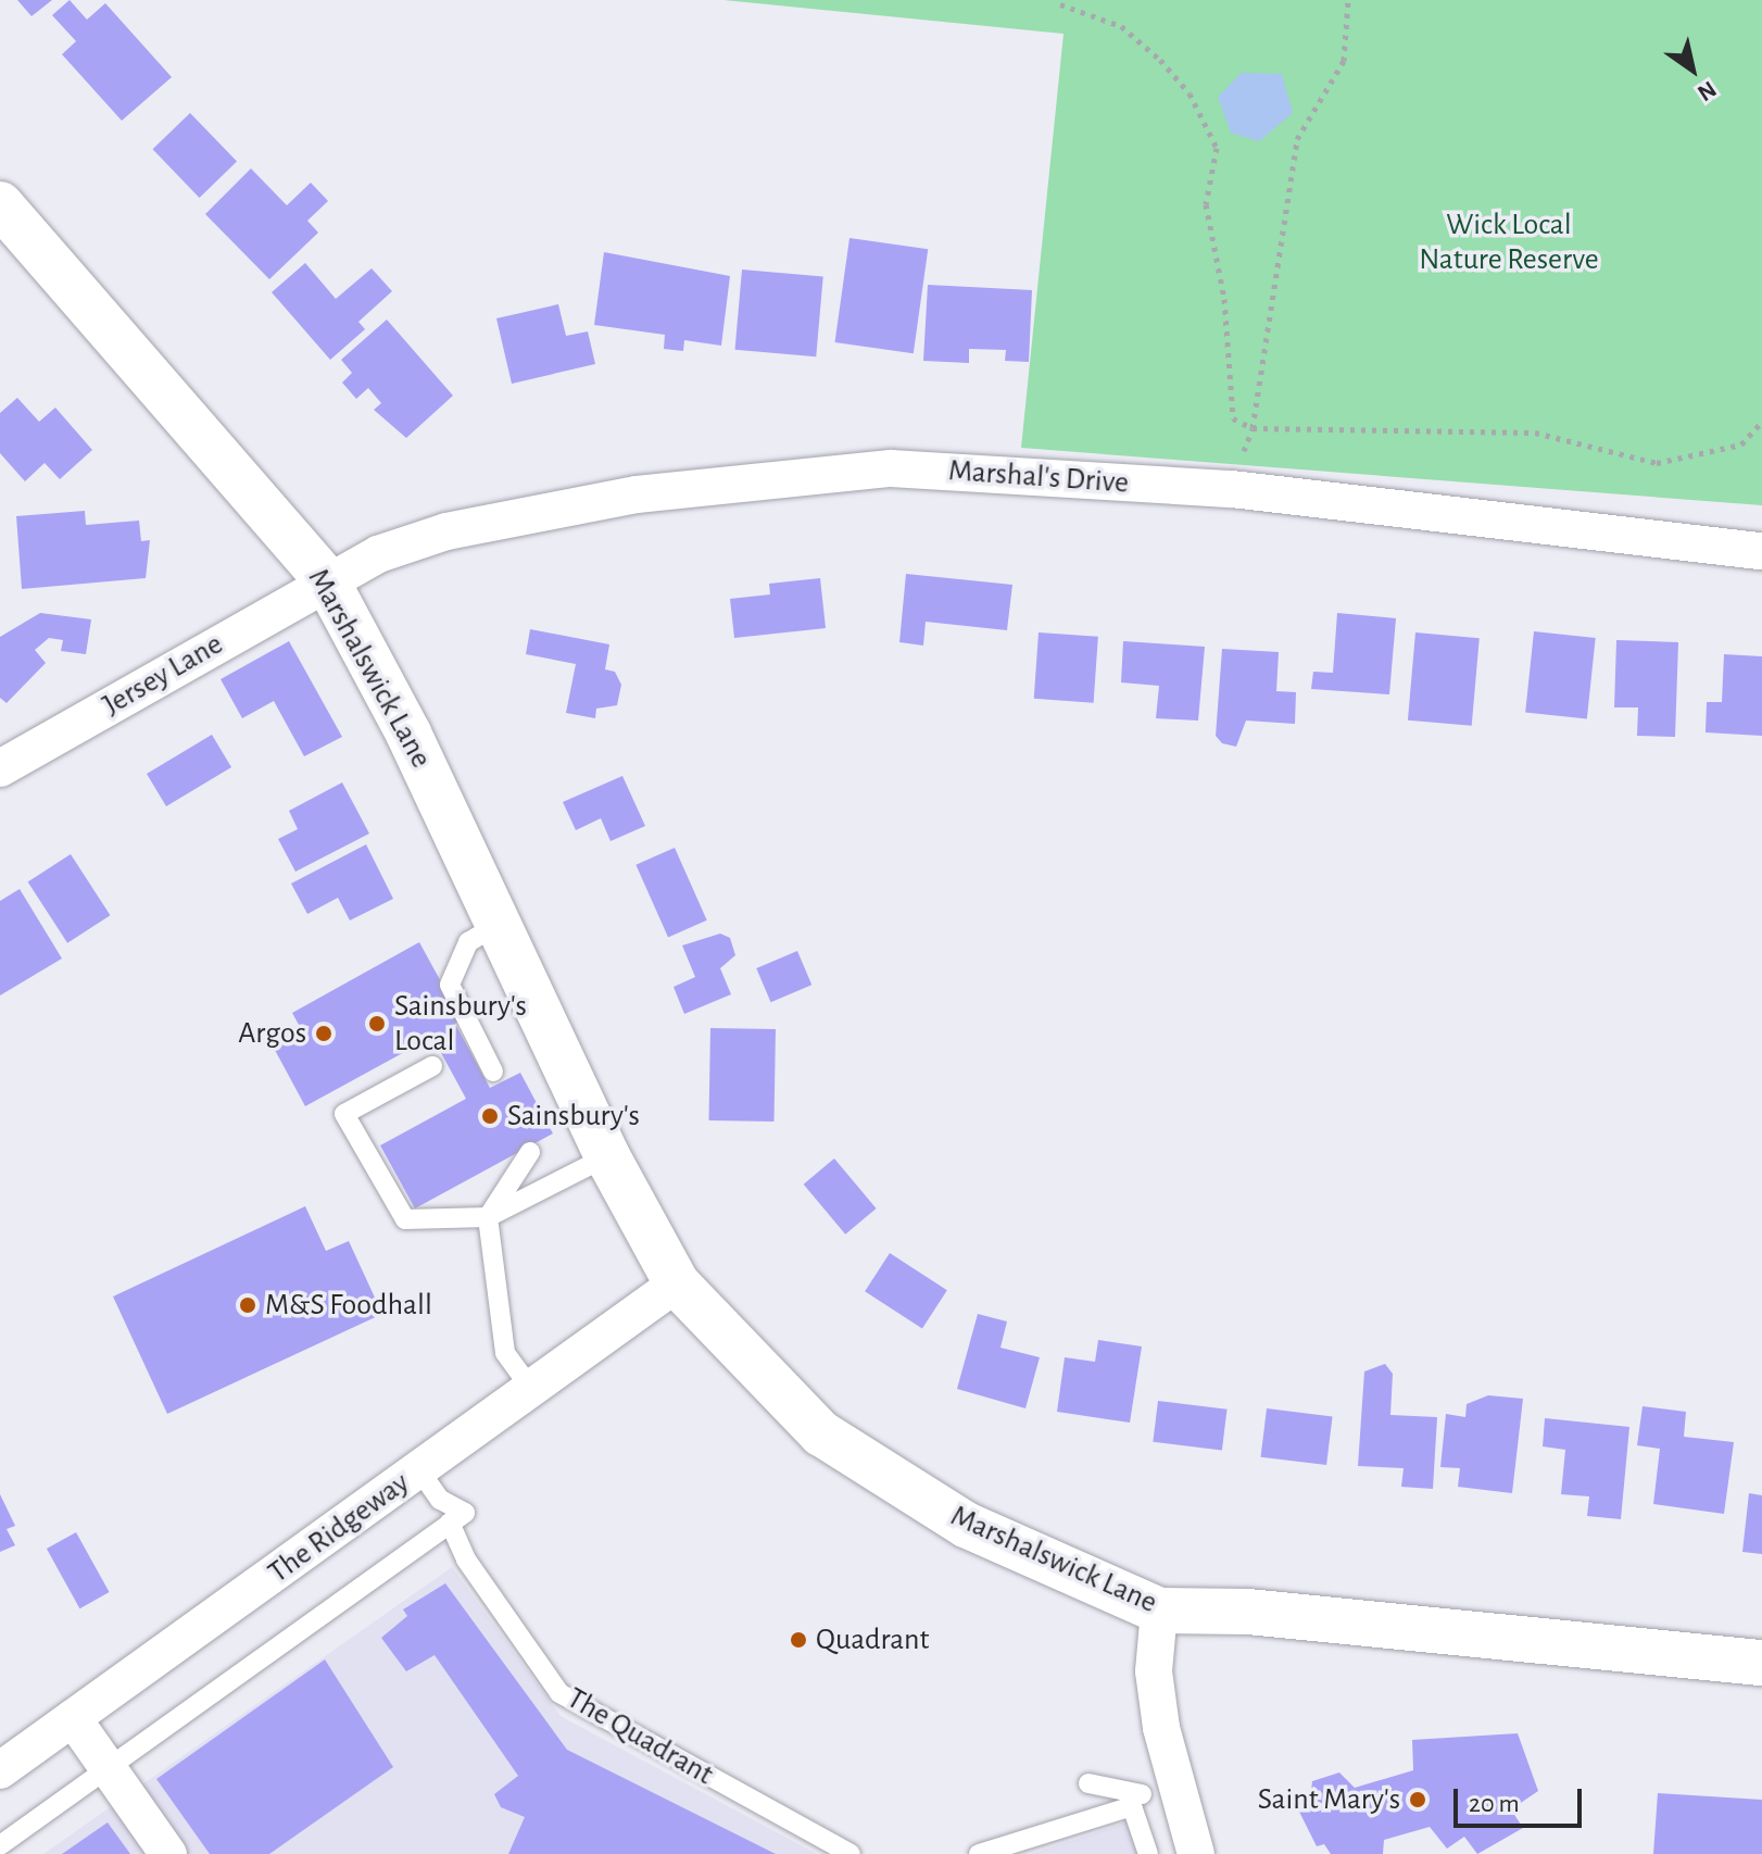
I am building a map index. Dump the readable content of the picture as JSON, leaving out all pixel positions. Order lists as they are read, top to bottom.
{
  "streets": {
    "street": [
      "Marshal's Drive",
      "Marshalswick Lane",
      "Jersey Lane",
      "The Ridgeway"
    ],
    "lane": ["The Quadrant"]
  },
  "crossings": [
    ["Marshal's Drive", "Marshalswick Lane"],
    ["Marshal's Drive", "Jersey Lane"],
    ["Marshalswick Lane", "Jersey Lane"],
    ["Marshalswick Lane", "The Ridgeway"],
    ["The Ridgeway", "The Quadrant"]
  ],
  "parks": ["Wick Local Nature Reserve"],
  "places": [
    "Sainsbury's Local",
    "Argos",
    "Sainsbury's",
    "M&S Foodhall",
    "Quadrant",
    "Saint Mary's"
  ],
  "scale_bar": "20 m",
  "north": "bottom right"
}
